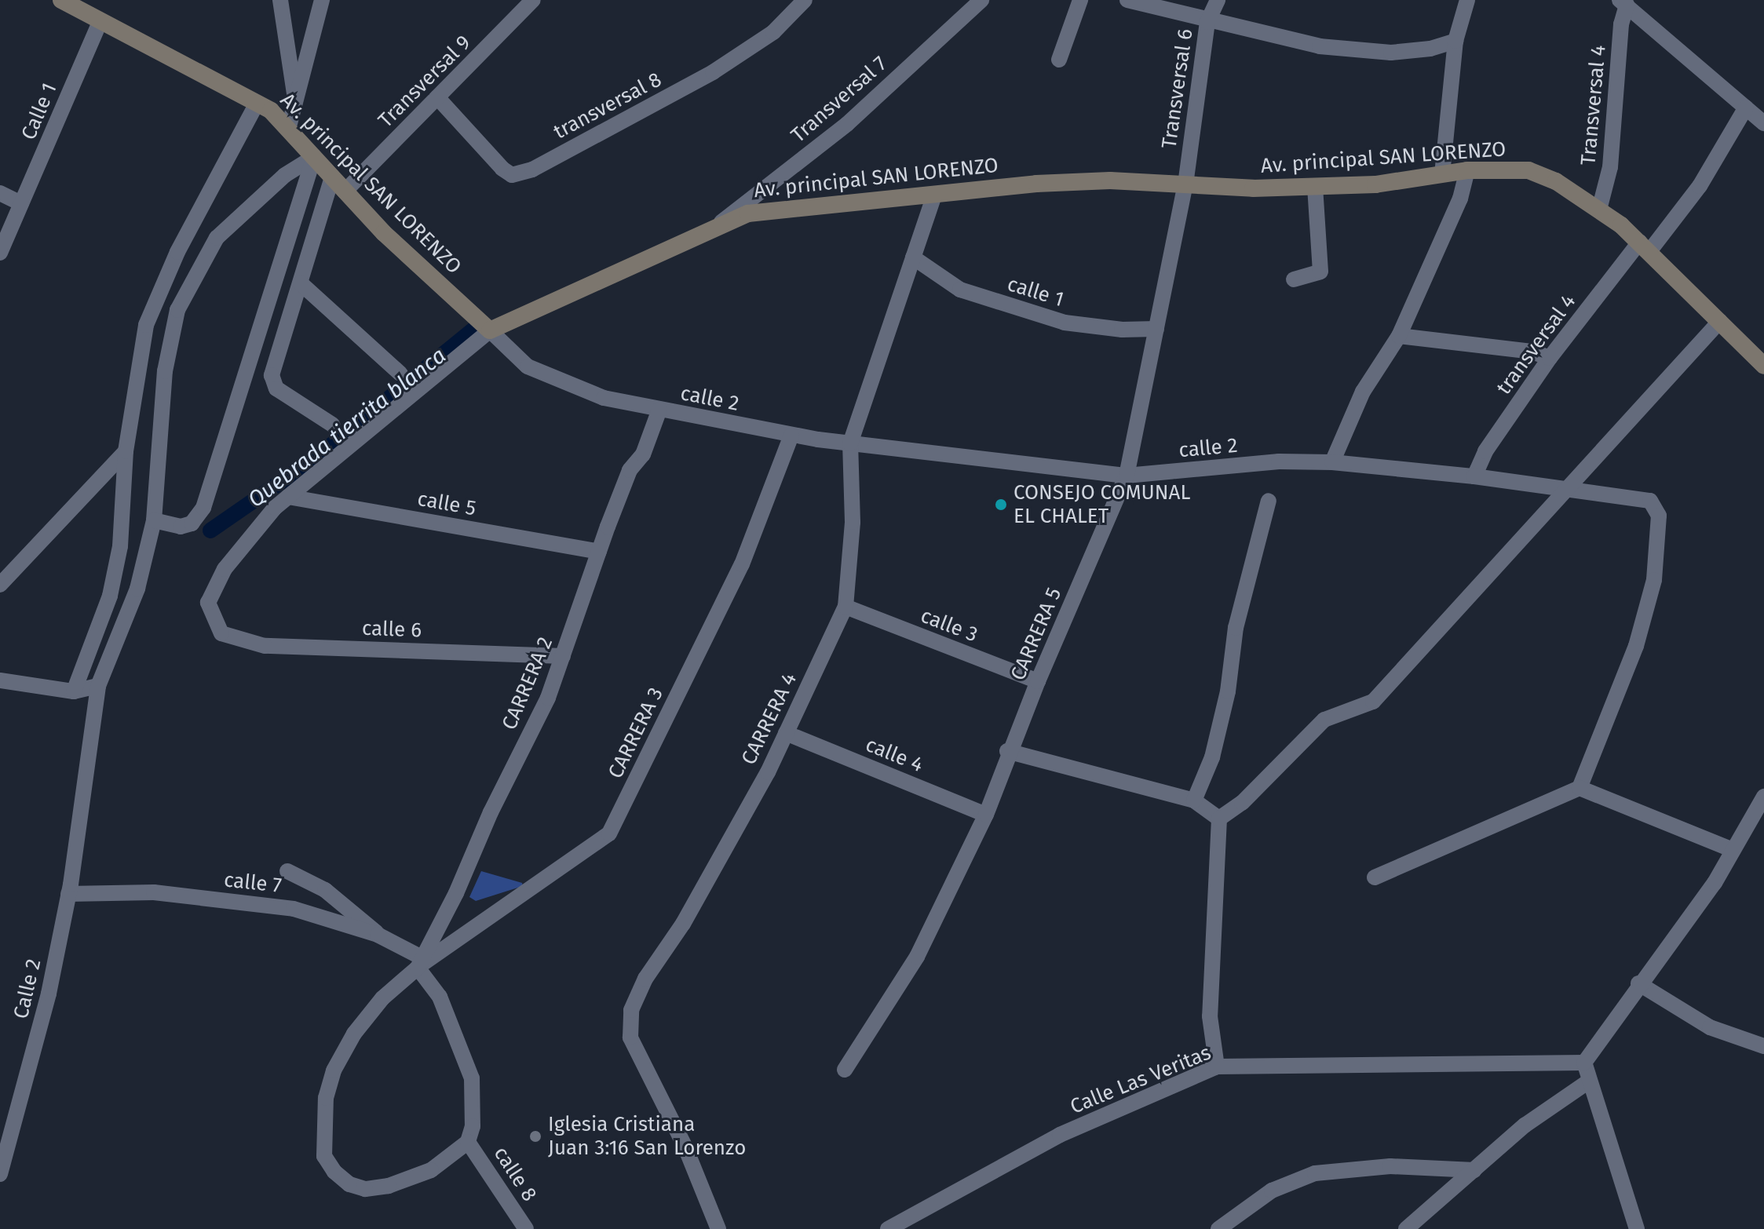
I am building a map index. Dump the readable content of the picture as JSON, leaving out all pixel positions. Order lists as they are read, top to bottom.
{
  "streets": {
    "main road": ["Av. principal SAN LORENZO"],
    "street": [
      "Transversal 9",
      "Transversal 6",
      "Transversal 7",
      "Transversal 4",
      "transversal 8",
      "Calle 1",
      "calle 1",
      "transversal 4",
      "calle 2",
      "calle 5",
      "calle 3",
      "calle 6",
      "CARRERA 5",
      "CARRERA 2",
      "CARRERA 4",
      "CARRERA 3",
      "calle 4",
      "calle 7",
      "Calle 2",
      "Calle Las Veritas",
      "calle 8"
    ]
  },
  "crossings": [
    ["Transversal 9", "transversal 8"],
    ["Transversal 9", "Av. principal SAN LORENZO"],
    ["Transversal 6", "Av. principal SAN LORENZO"],
    ["Transversal 6", "CARRERA 5"],
    ["Transversal 7", "Av. principal SAN LORENZO"],
    ["Transversal 4", "Av. principal SAN LORENZO"],
    ["Calle 1", "Av. principal SAN LORENZO"],
    ["Av. principal SAN LORENZO", "transversal 4"],
    ["Av. principal SAN LORENZO", "calle 2"],
    ["Av. principal SAN LORENZO", "CARRERA 5"],
    ["Av. principal SAN LORENZO", "CARRERA 4"],
    ["Av. principal SAN LORENZO", "Calle 2"],
    ["calle 1", "CARRERA 5"],
    ["calle 1", "CARRERA 4"],
    ["transversal 4", "calle 2"],
    ["calle 2", "CARRERA 5"],
    ["calle 2", "CARRERA 2"],
    ["calle 2", "CARRERA 4"],
    ["calle 2", "CARRERA 3"],
    ["calle 5", "calle 6"],
    ["calle 5", "CARRERA 2"],
    ["calle 3", "CARRERA 5"],
    ["calle 3", "CARRERA 4"],
    ["calle 6", "CARRERA 2"],
    ["CARRERA 5", "calle 4"],
    ["CARRERA 2", "CARRERA 3"],
    ["CARRERA 2", "calle 7"],
    ["CARRERA 2", "calle 8"],
    ["CARRERA 4", "calle 4"],
    ["CARRERA 3", "calle 7"],
    ["calle 7", "Calle 2"]
  ],
  "water": ["Quebrada tierrita blanca"],
  "places": ["CONSEJO COMUNAL EL CHALET", "Iglesia Cristiana Juan 3:16 San Lorenzo"]
}
